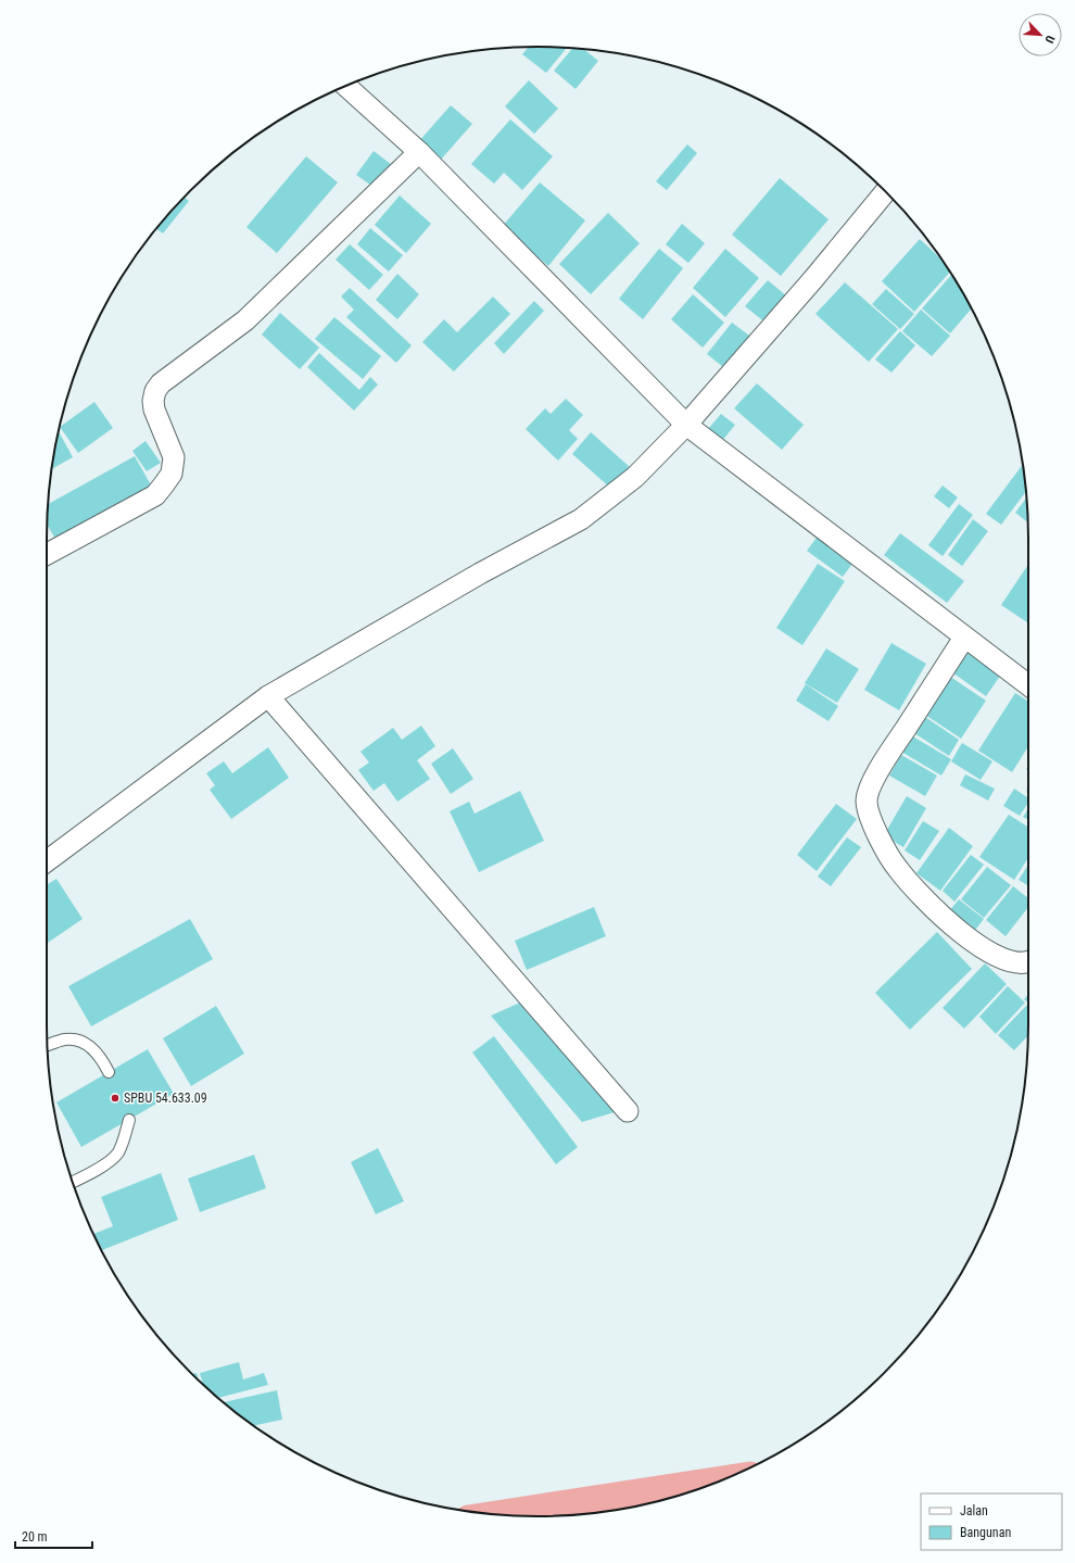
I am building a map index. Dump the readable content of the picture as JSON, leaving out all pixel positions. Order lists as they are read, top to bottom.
{
  "places": ["SPBU 54.633.09"],
  "legend": ["Jalan", "Bangunan"],
  "scale_bar": "20 m",
  "north": "bottom right"
}
